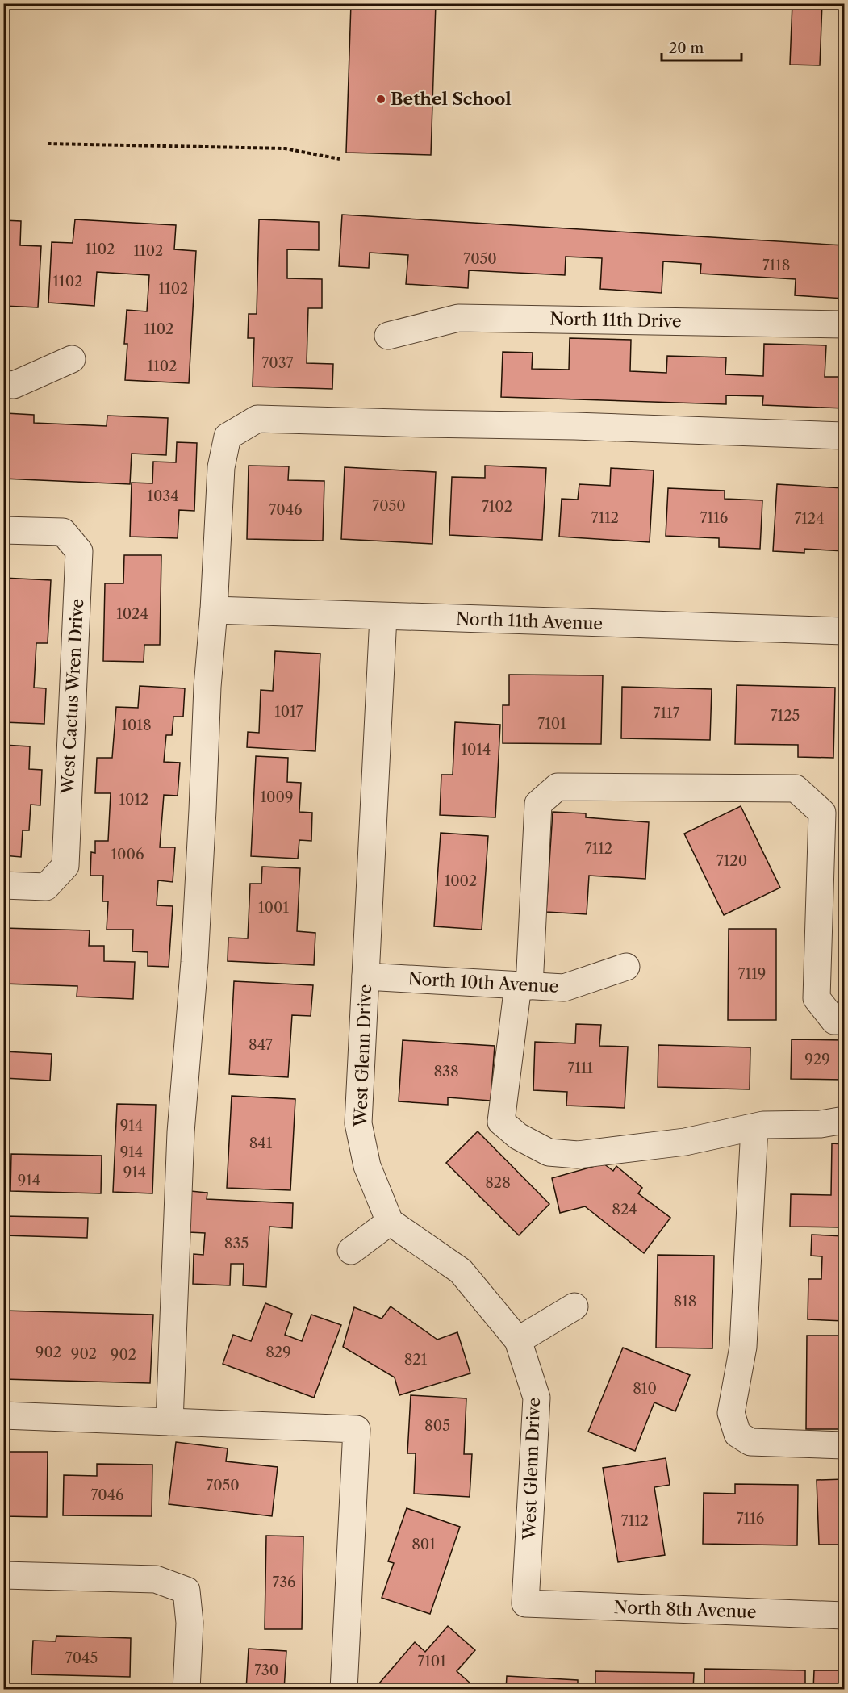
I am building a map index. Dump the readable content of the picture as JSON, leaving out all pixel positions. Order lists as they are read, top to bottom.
{
  "streets": {
    "street": [
      "North 11th Drive",
      "North 11th Avenue",
      "West Cactus Wren Drive",
      "North 10th Avenue",
      "West Glenn Drive",
      "North 8th Avenue"
    ]
  },
  "crossings": [
    ["North 11th Avenue", "West Glenn Drive"],
    ["North 10th Avenue", "West Glenn Drive"],
    ["West Glenn Drive", "North 8th Avenue"]
  ],
  "places": ["Bethel School"],
  "house_numbers": [
    "1102",
    "1102",
    "7050",
    "7118",
    "1102",
    "1102",
    "1102",
    "7037",
    "1102",
    "1034",
    "7050",
    "7102",
    "7046",
    "7112",
    "7116",
    "7124",
    "1024",
    "1017",
    "7117",
    "7125",
    "7101",
    "1018",
    "1014",
    "1009",
    "1012",
    "7112",
    "1006",
    "7120",
    "1002",
    "1001",
    "7119",
    "847",
    "929",
    "7111",
    "838",
    "914",
    "841",
    "914",
    "914",
    "914",
    "828",
    "824",
    "835",
    "818",
    "902",
    "829",
    "902",
    "902",
    "821",
    "810",
    "805",
    "7050",
    "7046",
    "7116",
    "7112",
    "801",
    "736",
    "7045",
    "7101",
    "730"
  ],
  "scale_bar": "20 m"
}
